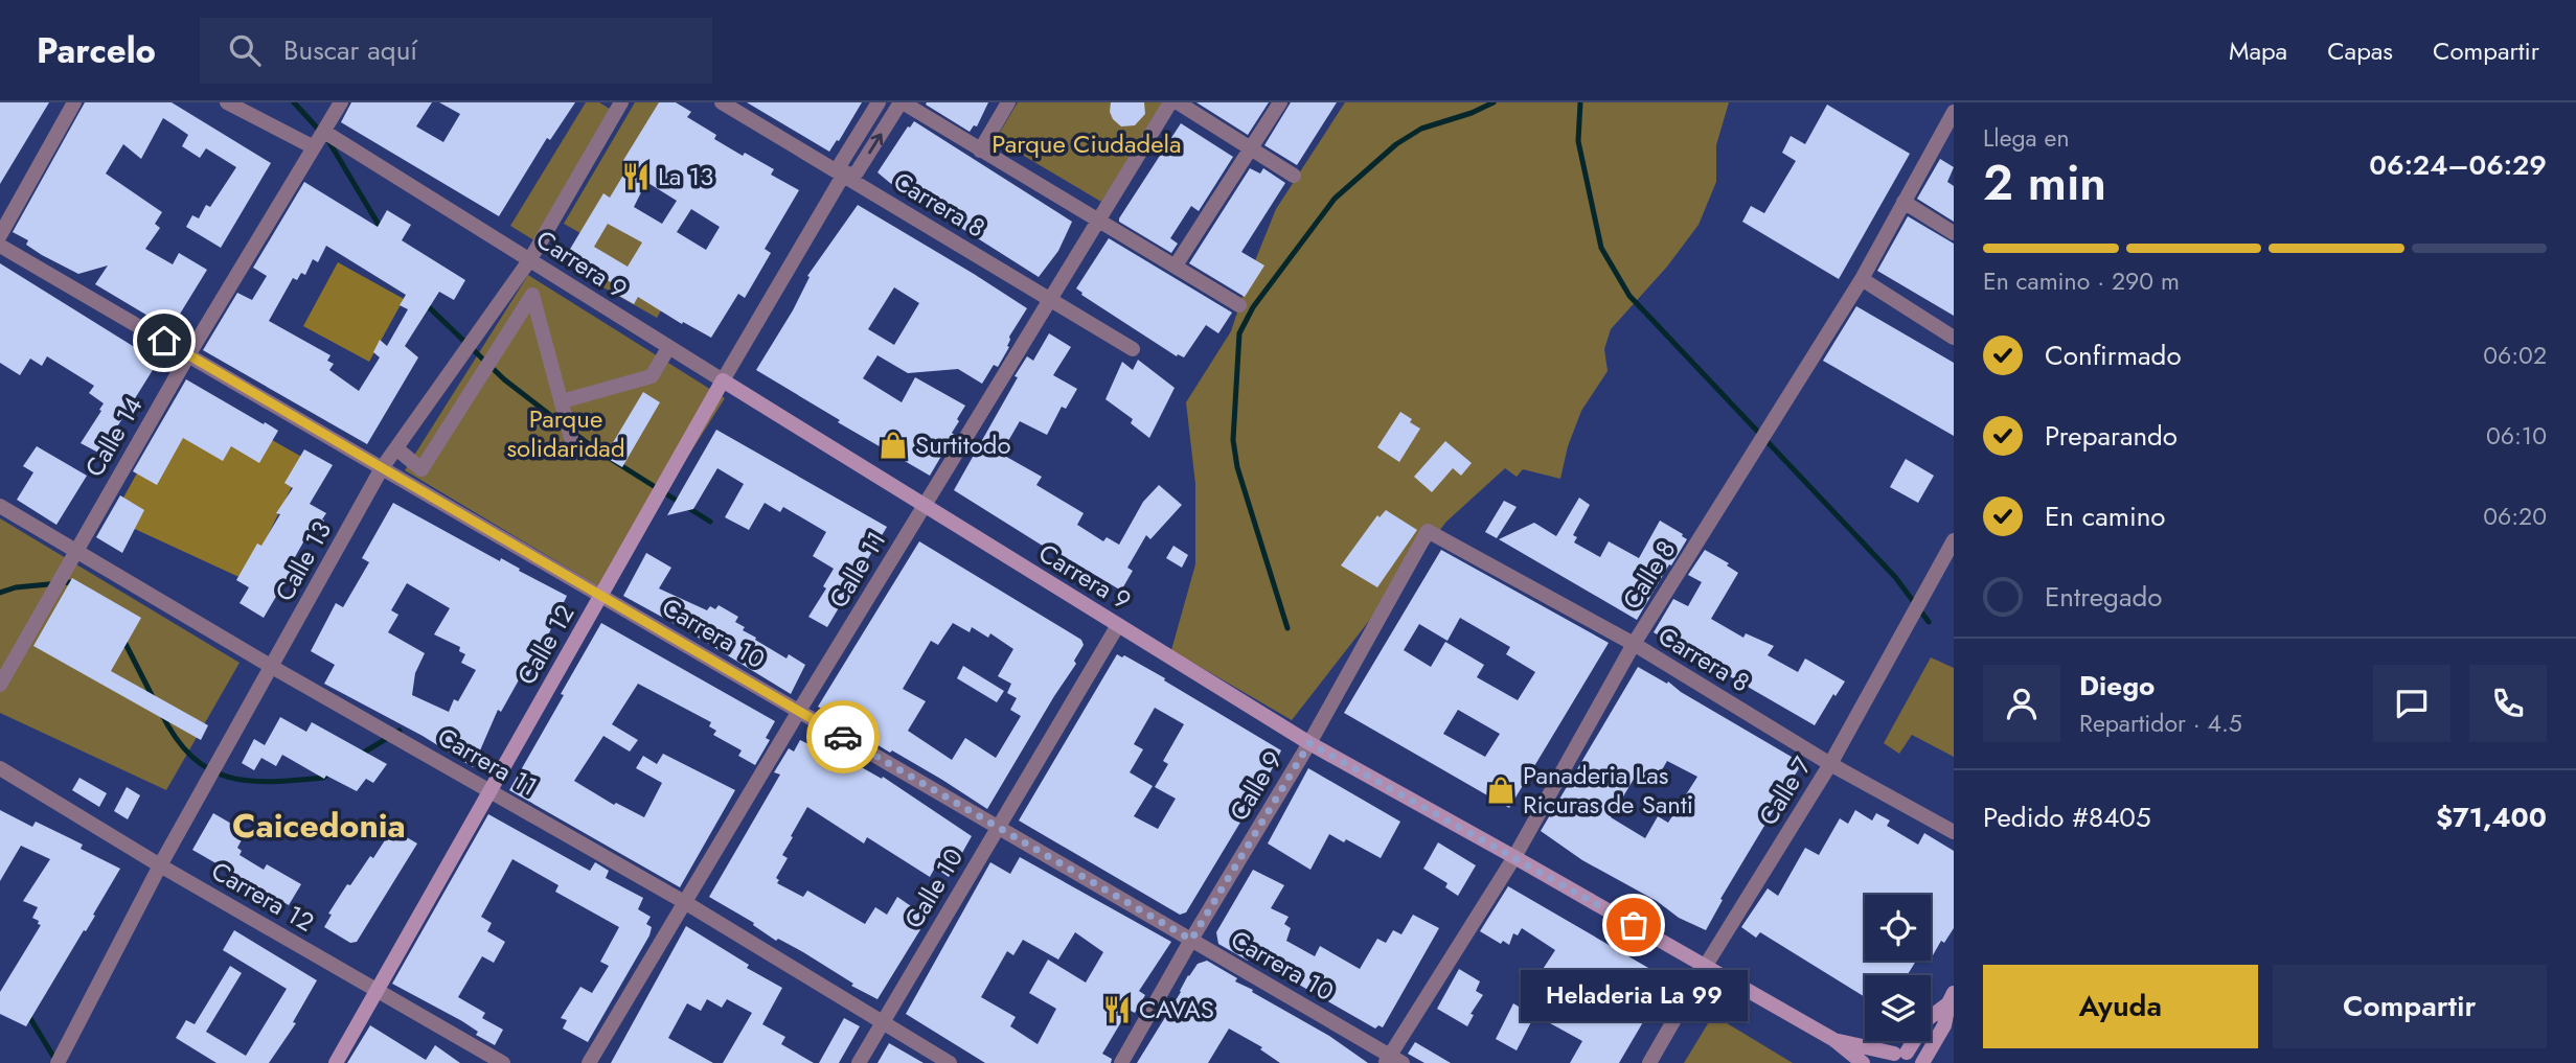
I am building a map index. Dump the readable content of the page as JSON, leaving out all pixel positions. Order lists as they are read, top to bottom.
{
  "streets": {
    "main road": ["Carrera 9", "Calle 12"],
    "street": [
      "Carrera 8",
      "Calle 14",
      "Calle 13",
      "Calle 11",
      "Calle 8",
      "Carrera 10",
      "Carrera 11",
      "Calle 9",
      "Calle 7",
      "Calle 10",
      "Carrera 12"
    ]
  },
  "crossings": [
    ["Carrera 8", "Calle 11"],
    ["Carrera 8", "Calle 8"],
    ["Carrera 8", "Calle 12"],
    ["Carrera 8", "Calle 9"],
    ["Carrera 8", "Calle 7"],
    ["Carrera 9", "Calle 14"],
    ["Carrera 9", "Calle 13"],
    ["Carrera 9", "Calle 11"],
    ["Carrera 9", "Calle 8"],
    ["Carrera 9", "Calle 12"],
    ["Carrera 9", "Calle 9"],
    ["Carrera 9", "Calle 7"],
    ["Carrera 9", "Calle 10"],
    ["Calle 14", "Carrera 10"],
    ["Calle 14", "Carrera 11"],
    ["Calle 13", "Carrera 10"],
    ["Calle 13", "Carrera 11"],
    ["Calle 13", "Carrera 12"],
    ["Calle 11", "Carrera 10"],
    ["Calle 11", "Carrera 11"],
    ["Calle 8", "Carrera 10"],
    ["Carrera 10", "Calle 12"],
    ["Carrera 10", "Calle 9"],
    ["Carrera 10", "Calle 10"],
    ["Calle 12", "Carrera 11"],
    ["Calle 12", "Carrera 12"],
    ["Carrera 11", "Calle 10"]
  ],
  "districts": ["Caicedonia"],
  "parks": ["Parque Ciudadela", "Parque solidaridad"],
  "places": {
    "restaurant": ["La 13", "CAVAS"],
    "shop": ["Surtitodo", "Panaderia Las Ricuras de Santi"],
    "other": ["Heladeria La 99"]
  },
  "page": {
    "header": "Parcelo",
    "search": "Buscar aquí",
    "nav": ["Mapa", "Capas", "Compartir"],
    "heading": ["2 min", "Llega en", "06:24–06:29"],
    "panel": [
      "Diego",
      "Repartidor · 4.5",
      "Pedido #8405",
      "$71,400"
    ],
    "bar": "En camino · 290 m",
    "list": [
      ["Confirmado", "06:02"],
      ["Preparando", "06:10"],
      ["En camino", "06:20"],
      "Entregado"
    ],
    "buttons": ["Ayuda", "Compartir"],
    "bubble": "Heladeria La 99"
  }
}
